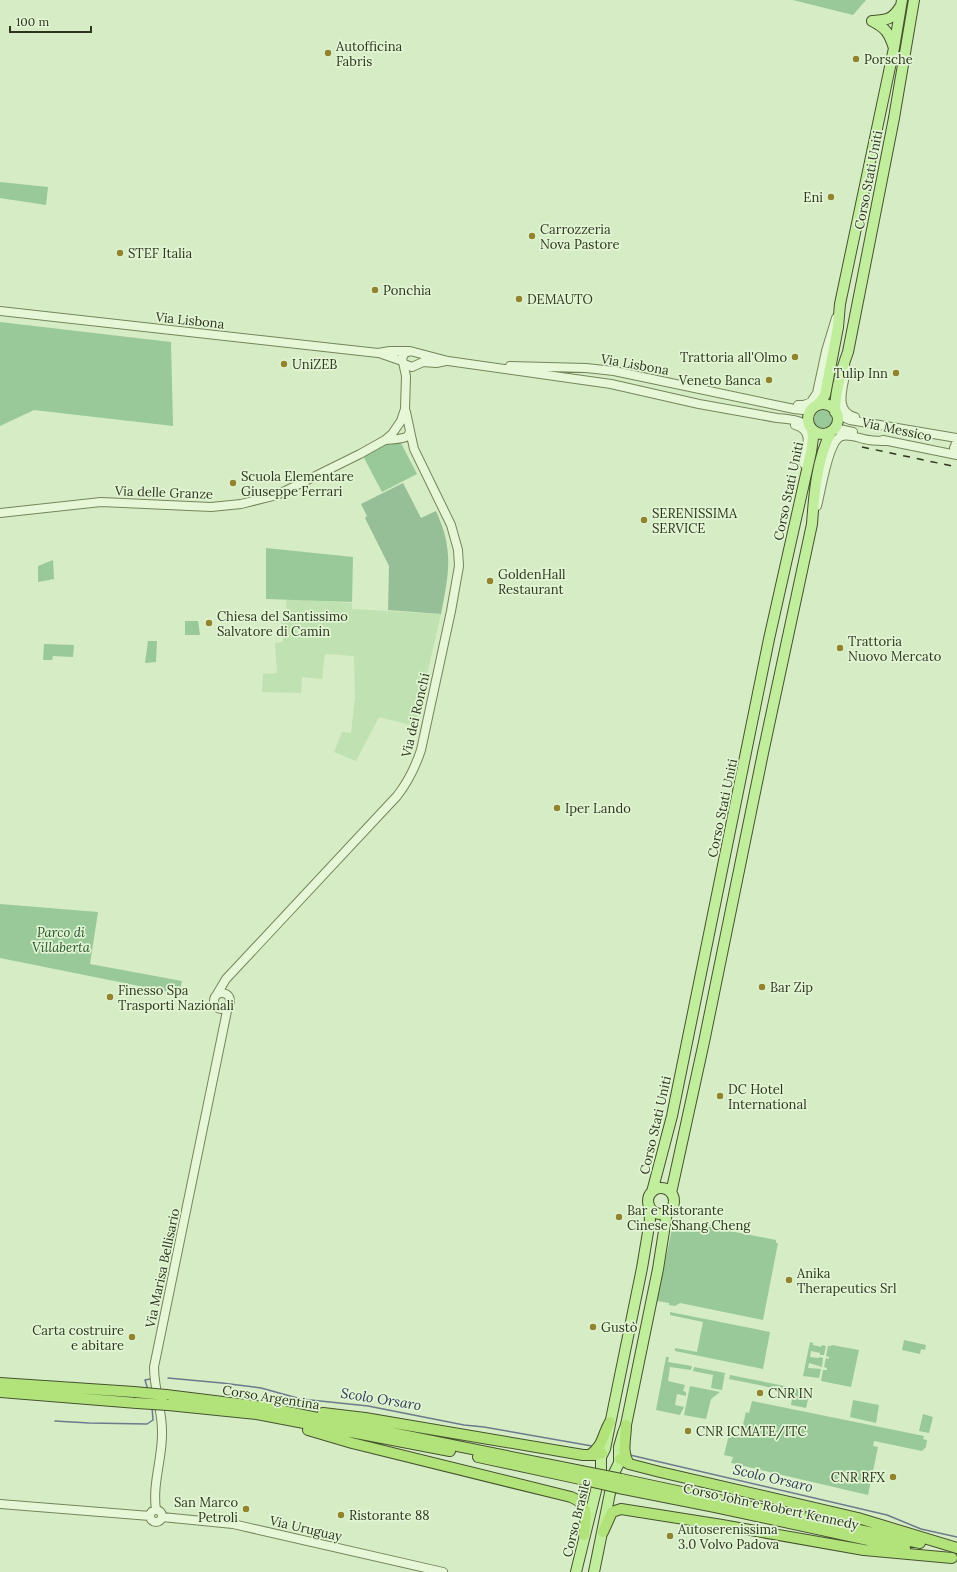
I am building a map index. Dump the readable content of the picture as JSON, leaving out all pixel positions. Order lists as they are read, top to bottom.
{
  "streets": {
    "highway": ["Corso Argentina", "Corso John e Robert Kennedy"],
    "main road": ["Corso Stati Uniti", "Corso Brasile"],
    "street": [
      "Via Lisbona",
      "Via Messico",
      "Via delle Granze",
      "Via dei Ronchi",
      "Via Marisa Bellisario",
      "Via Uruguay"
    ]
  },
  "crossings": [
    ["Corso Stati Uniti", "Via Lisbona"],
    ["Corso Stati Uniti", "Via Messico"],
    ["Via Lisbona", "Via Messico"],
    ["Via Lisbona", "Via delle Granze"],
    ["Via delle Granze", "Via dei Ronchi"],
    ["Via dei Ronchi", "Via Marisa Bellisario"],
    ["Via Marisa Bellisario", "Via Uruguay"],
    ["Corso Argentina", "Corso John e Robert Kennedy"],
    ["Corso John e Robert Kennedy", "Corso Brasile"]
  ],
  "water": ["Scolo Orsaro"],
  "parks": ["Parco di Villaberta"],
  "places": [
    "Autofficina Fabris",
    "Porsche",
    "Eni",
    "Carrozzeria Nova Pastore",
    "STEF Italia",
    "Ponchia",
    "DEMAUTO",
    "Trattoria all'Olmo",
    "UniZEB",
    "Tulip Inn",
    "Veneto Banca",
    "Scuola Elementare Giuseppe Ferrari",
    "SERENISSIMA SERVICE",
    "GoldenHall Restaurant",
    "Chiesa del Santissimo Salvatore di Camin",
    "Trattoria Nuovo Mercato",
    "Iper Lando",
    "Bar Zip",
    "Finesso Spa Trasporti Nazionali",
    "DC Hotel International",
    "Bar e Ristorante Cinese Shang Cheng",
    "Anika Therapeutics Srl",
    "Gustò",
    "Carta costruire e abitare",
    "CNR IN",
    "CNR ICMATE/ITC",
    "CNR RFX",
    "San Marco Petroli",
    "Ristorante 88",
    "Autoserenissima 3.0 Volvo Padova"
  ],
  "scale_bar": "100 m"
}
